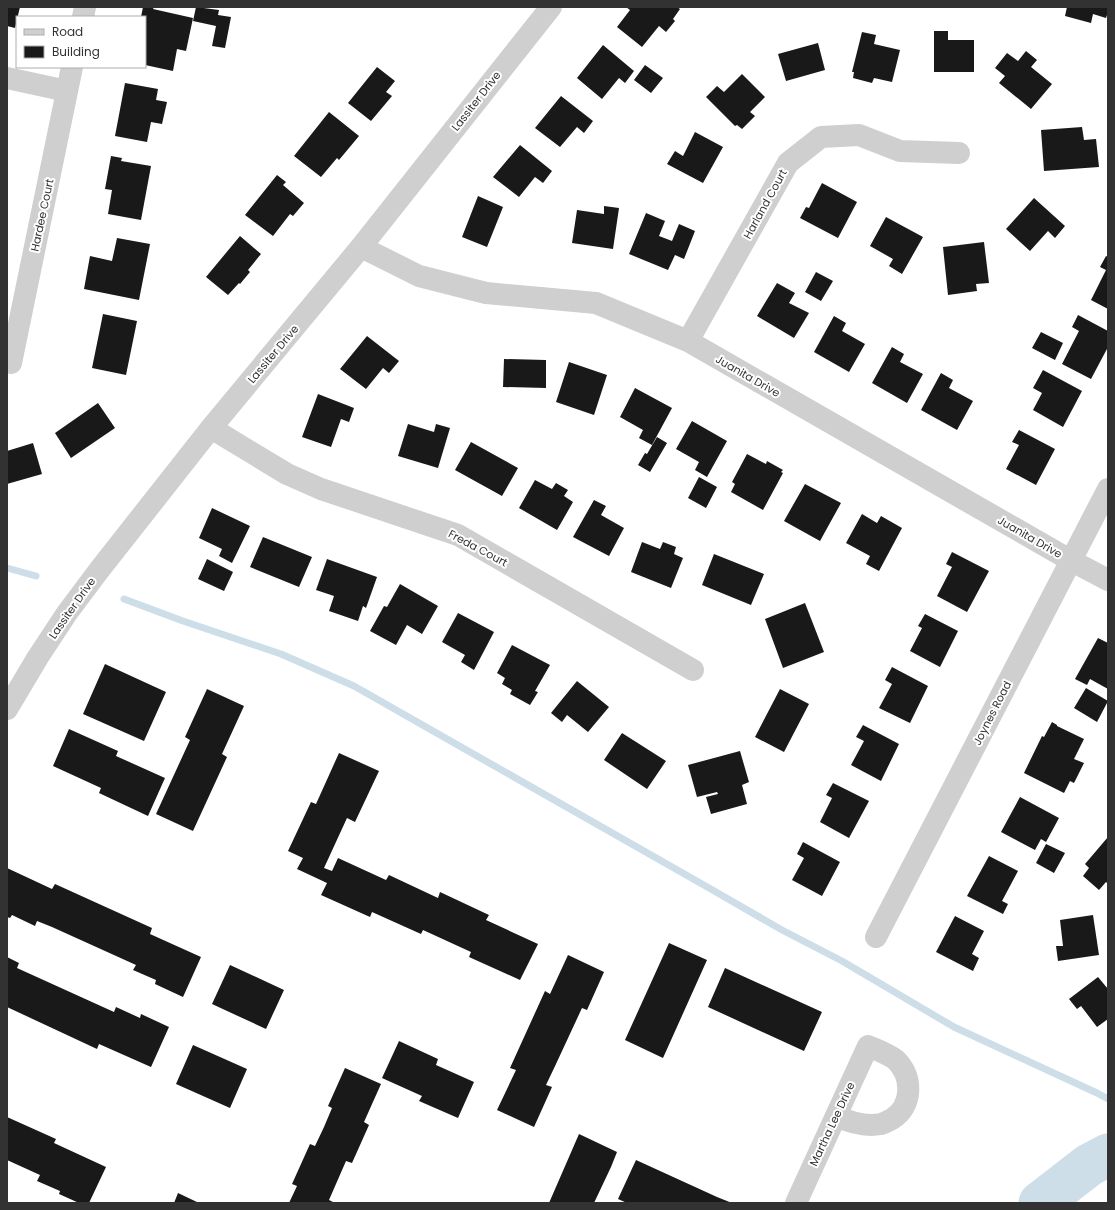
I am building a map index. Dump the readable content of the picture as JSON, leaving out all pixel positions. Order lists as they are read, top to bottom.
{
  "streets": {
    "street": [
      "Lassiter Drive",
      "Harland Court",
      "Hardee Court",
      "Juanita Drive",
      "Freda Court",
      "Joynes Road",
      "Martha Lee Drive"
    ]
  },
  "crossings": [
    ["Lassiter Drive", "Juanita Drive"],
    ["Lassiter Drive", "Freda Court"],
    ["Harland Court", "Juanita Drive"],
    ["Juanita Drive", "Joynes Road"]
  ],
  "legend": ["Road", "Building"]
}
